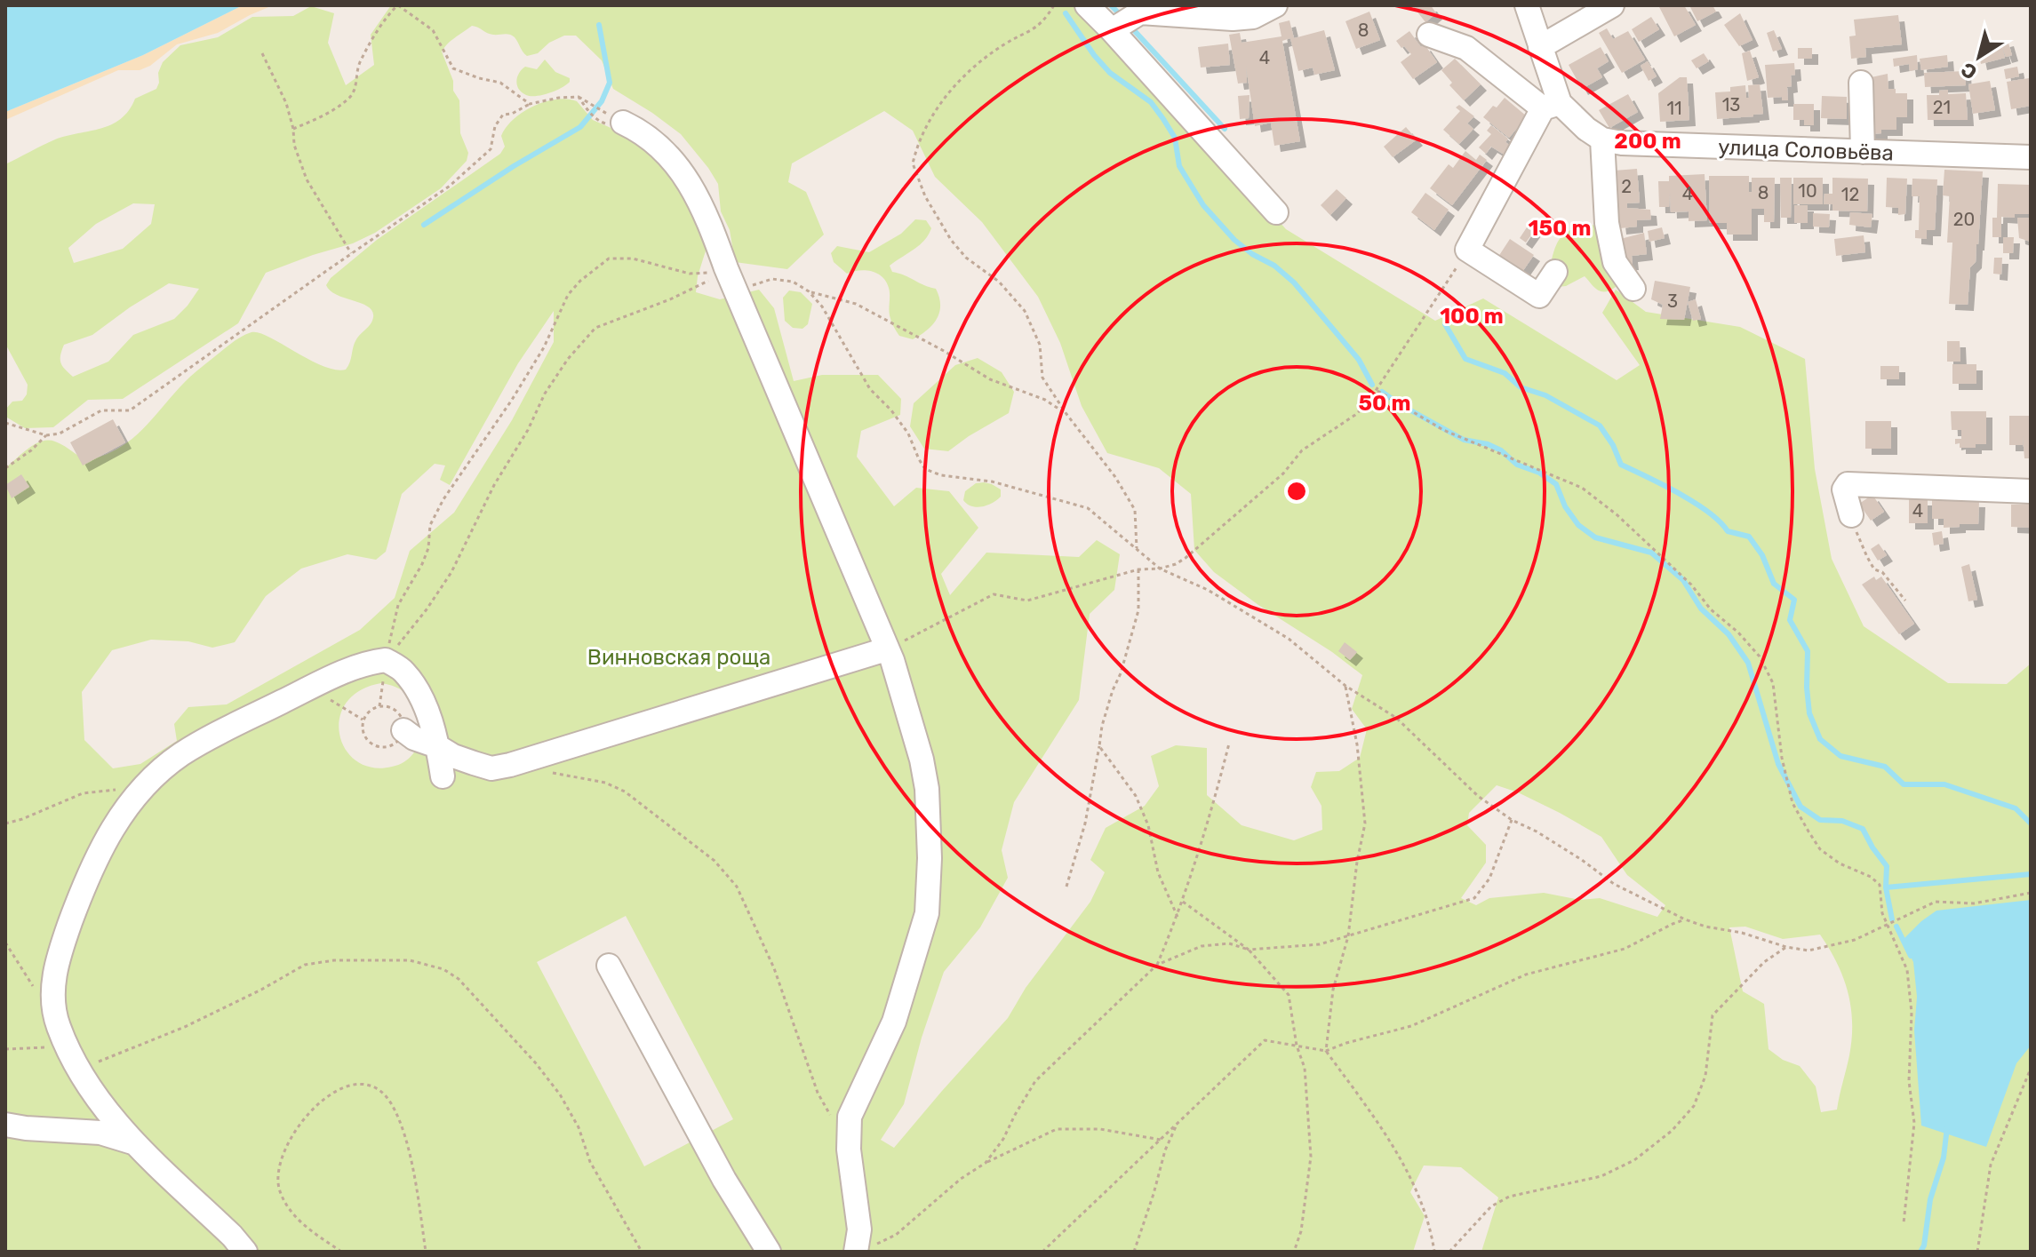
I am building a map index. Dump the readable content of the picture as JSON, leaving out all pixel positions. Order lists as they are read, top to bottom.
{
  "streets": {
    "street": ["улица Соловьёва"]
  },
  "parks": ["Винновская роща"],
  "house_numbers": [
    "8",
    "4",
    "13",
    "21",
    "11",
    "2",
    "10",
    "8",
    "4",
    "12",
    "20",
    "3",
    "4"
  ],
  "north": "bottom left",
  "rings": [
    "200 m",
    "150 m",
    "100 m",
    "50 m"
  ]
}
